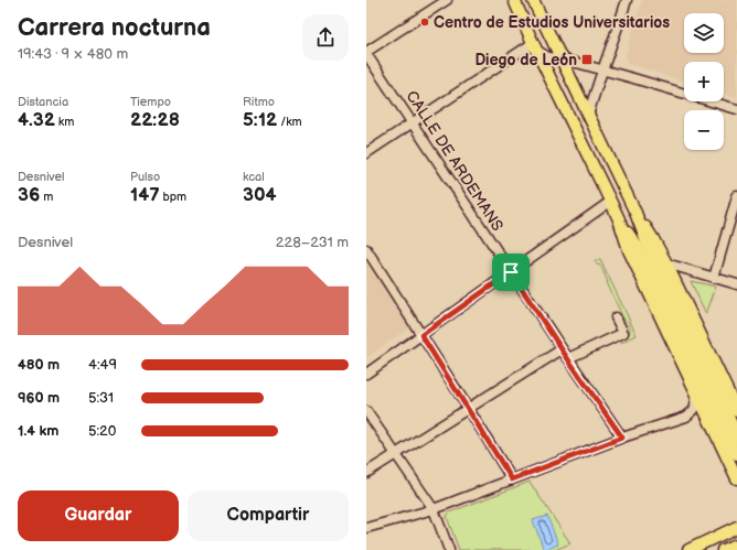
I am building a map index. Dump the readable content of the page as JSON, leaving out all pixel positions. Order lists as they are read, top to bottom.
{
  "streets": {
    "street": ["CALLE DE ARDEMANS"]
  },
  "places": {
    "other": ["Centro de Estudios Universitarios"],
    "transit": ["Diego de León"]
  },
  "page": {
    "heading": ["Carrera nocturna", "19:43 · 9 × 480 m"],
    "map_buttons": ["+", "−"],
    "stats": [
      ["Distancia", "4.32 km"],
      ["Tiempo", "22:28"],
      ["Ritmo", "5:12 /km"],
      ["Desnivel", "36 m"],
      ["Pulso", "147 bpm"],
      ["kcal", "304"]
    ],
    "chart": ["Desnivel", "228–231 m"],
    "list": [
      {
        "name": "480 m",
        "note": "4:49"
      },
      {
        "name": "960 m",
        "note": "5:31"
      },
      {
        "name": "1.4 km",
        "note": "5:20"
      }
    ],
    "buttons": ["Guardar", "Compartir"]
  }
}
